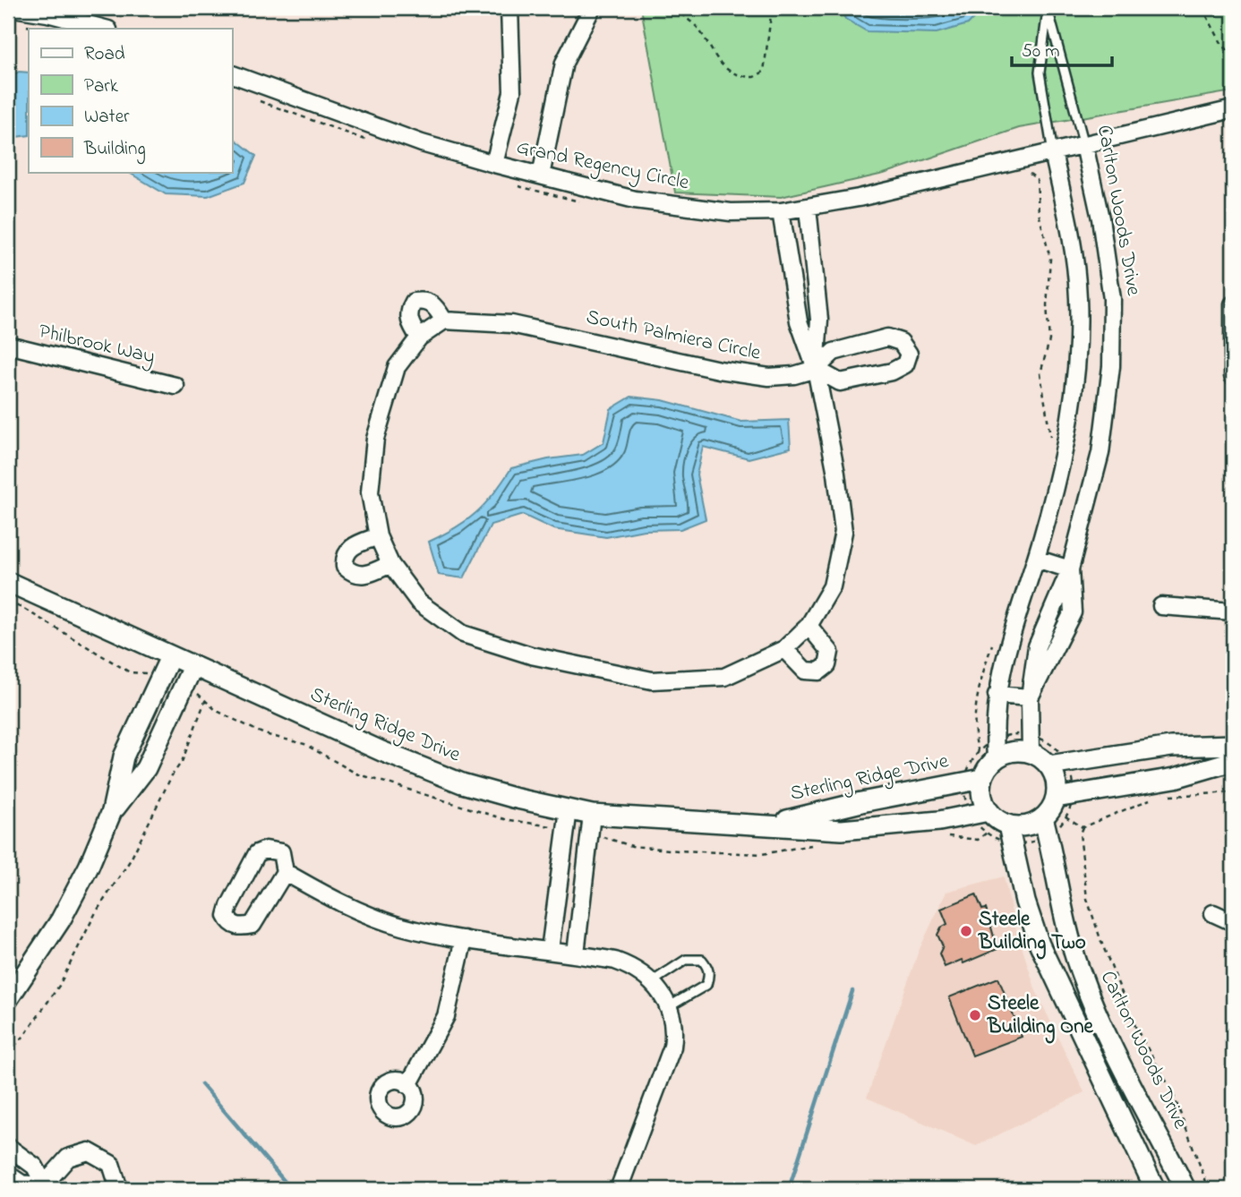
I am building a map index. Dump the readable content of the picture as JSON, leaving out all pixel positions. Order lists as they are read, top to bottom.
{
  "streets": {
    "street": [
      "Grand Regency Circle",
      "Carlton Woods Drive",
      "South Palmiera Circle",
      "Philbrook Way",
      "Sterling Ridge Drive"
    ]
  },
  "crossings": [
    ["Grand Regency Circle", "Carlton Woods Drive"],
    ["Carlton Woods Drive", "Sterling Ridge Drive"]
  ],
  "places": ["Steele Building Two", "Steele Building One"],
  "legend": [
    "Road",
    "Park",
    "Water",
    "Building"
  ],
  "scale_bar": "50 m"
}
